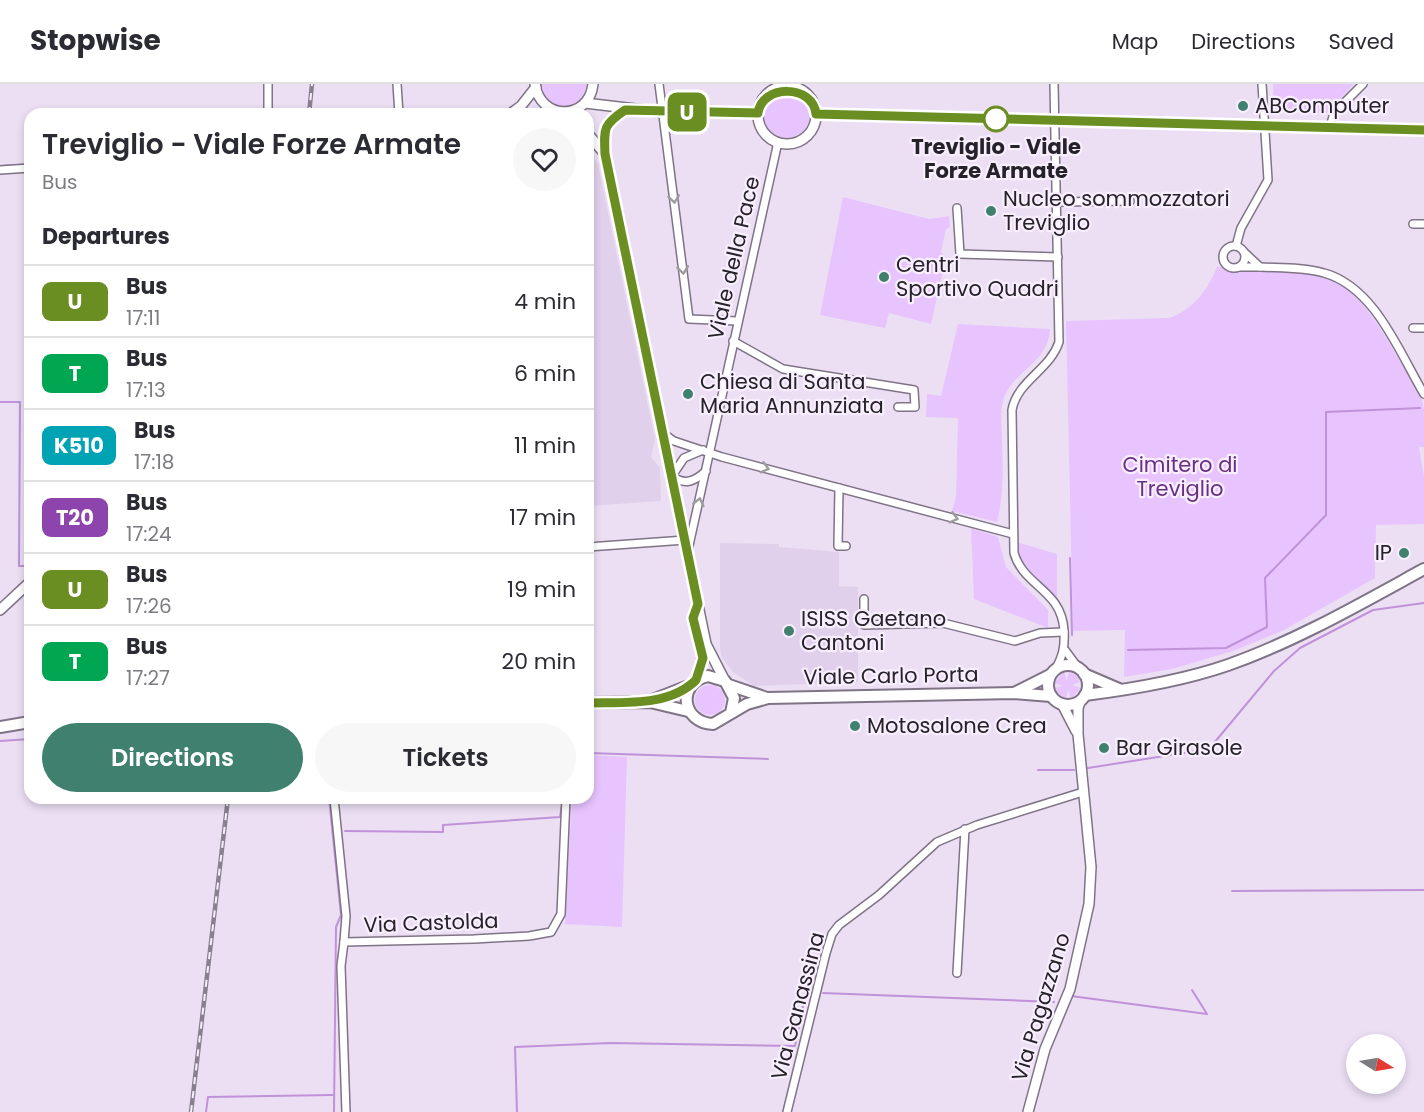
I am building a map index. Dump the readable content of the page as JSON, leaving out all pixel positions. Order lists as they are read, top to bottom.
{
  "streets": {
    "main road": ["Viale Carlo Porta"],
    "street": [
      "Viale della Pace",
      "Via Castolda",
      "Via Ganassina",
      "Via Pagazzano"
    ]
  },
  "crossings": [
    ["Viale Carlo Porta", "Via Pagazzano"],
    ["Via Ganassina", "Via Pagazzano"]
  ],
  "parks": ["Cimitero di Treviglio"],
  "places": [
    "ABComputer",
    "Treviglio - Viale Forze Armate",
    "Nucleo sommozzatori Treviglio",
    "Centri Sportivo Quadri",
    "Chiesa di Santa Maria Annunziata",
    "IP",
    "ISISS Gaetano Cantoni",
    "Motosalone Crea",
    "Bar Girasole"
  ],
  "lines": ["bus line U"],
  "north": "right",
  "page": {
    "header": "Stopwise",
    "nav": ["Map", "Directions", "Saved"],
    "on_map": "U",
    "heading": [
      ["Treviglio - Viale Forze Armate", "Bus"],
      "Departures"
    ],
    "list": [
      {
        "mark": "U",
        "name": "Bus",
        "note": "17:11",
        "value": "4 min"
      },
      {
        "mark": "T",
        "name": "Bus",
        "note": "17:13",
        "value": "6 min"
      },
      {
        "mark": "K510",
        "name": "Bus",
        "note": "17:18",
        "value": "11 min"
      },
      {
        "mark": "T20",
        "name": "Bus",
        "note": "17:24",
        "value": "17 min"
      },
      {
        "mark": "U",
        "name": "Bus",
        "note": "17:26",
        "value": "19 min"
      },
      {
        "mark": "T",
        "name": "Bus",
        "note": "17:27",
        "value": "20 min"
      }
    ],
    "buttons": ["Directions", "Tickets"]
  }
}
